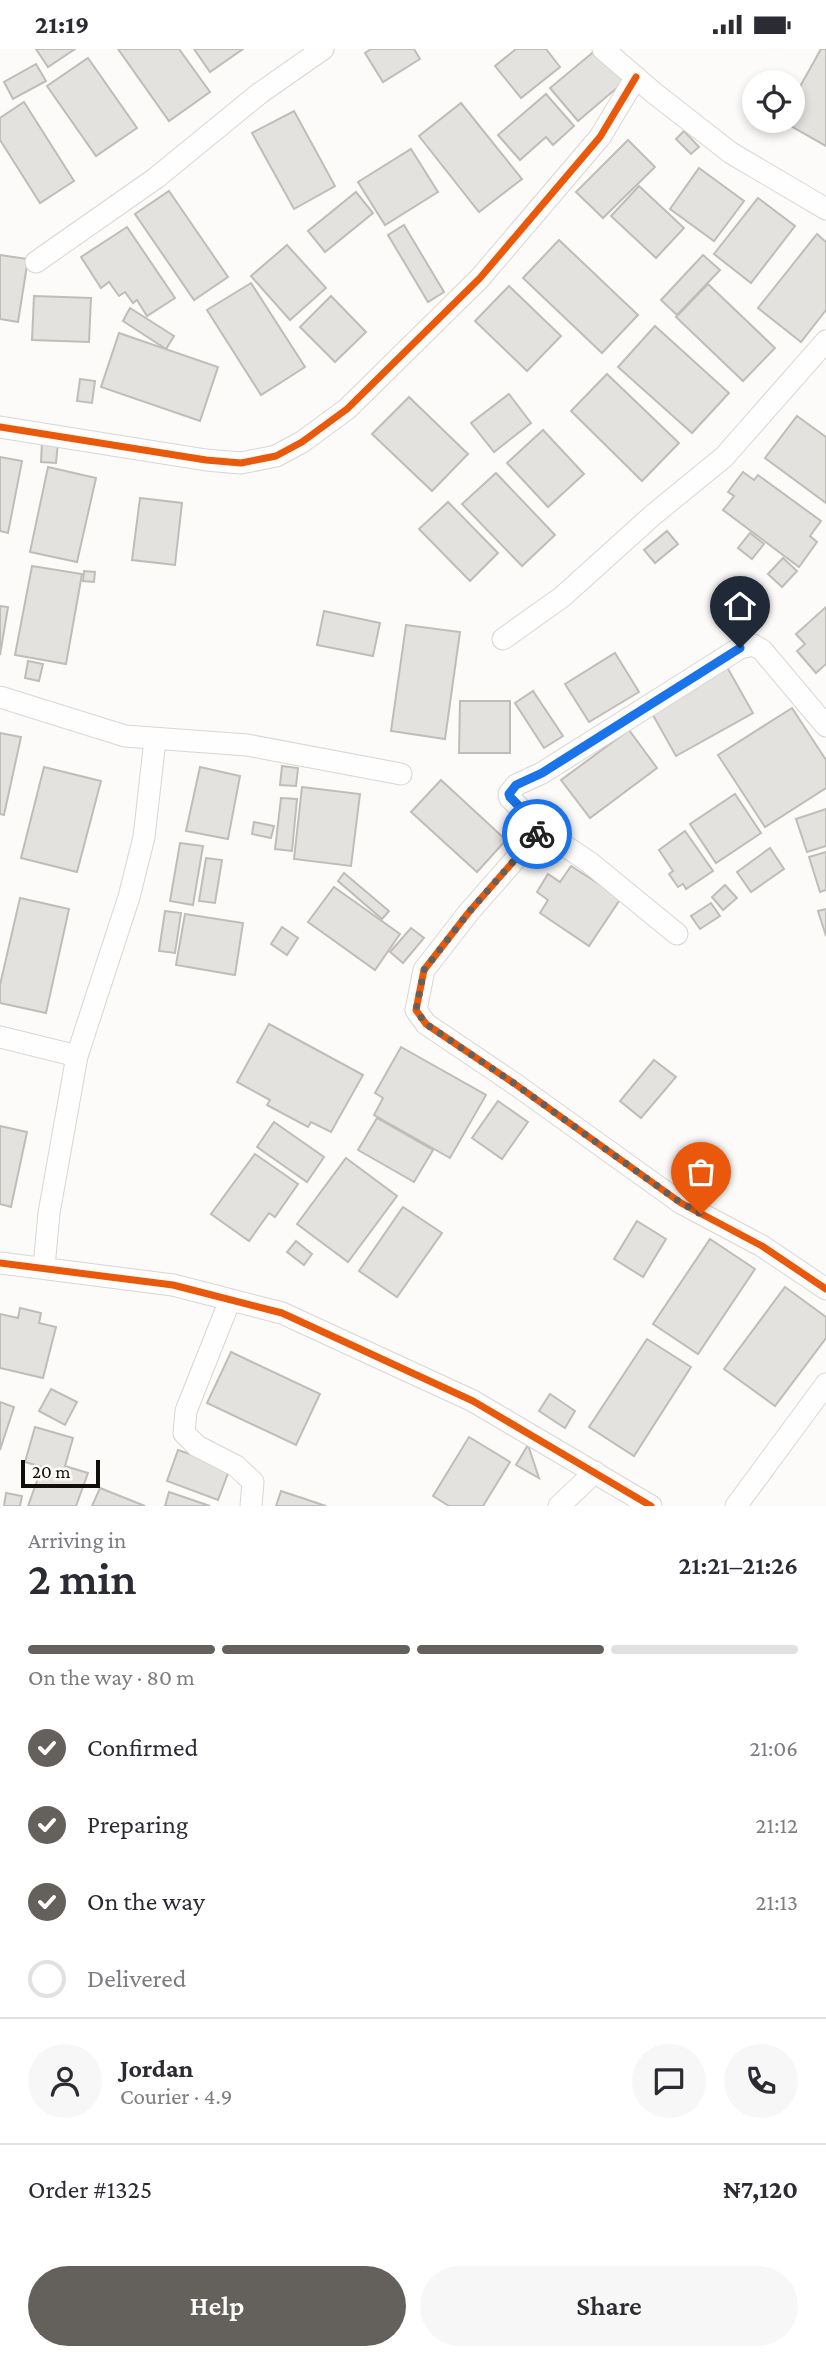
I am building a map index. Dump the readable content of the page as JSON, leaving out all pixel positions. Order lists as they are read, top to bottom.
{
  "scale_bar": "20 m",
  "page": {
    "status": "21:19",
    "scale": "20 m",
    "heading": ["2 min", "Arriving in", "21:21–21:26"],
    "panel": [
      "Jordan",
      "Courier · 4.9",
      "Order #1325",
      "₦7,120"
    ],
    "bar": "On the way · 80 m",
    "list": [
      ["Confirmed", "21:06"],
      ["Preparing", "21:12"],
      ["On the way", "21:13"],
      "Delivered"
    ],
    "buttons": ["Help", "Share"]
  }
}
